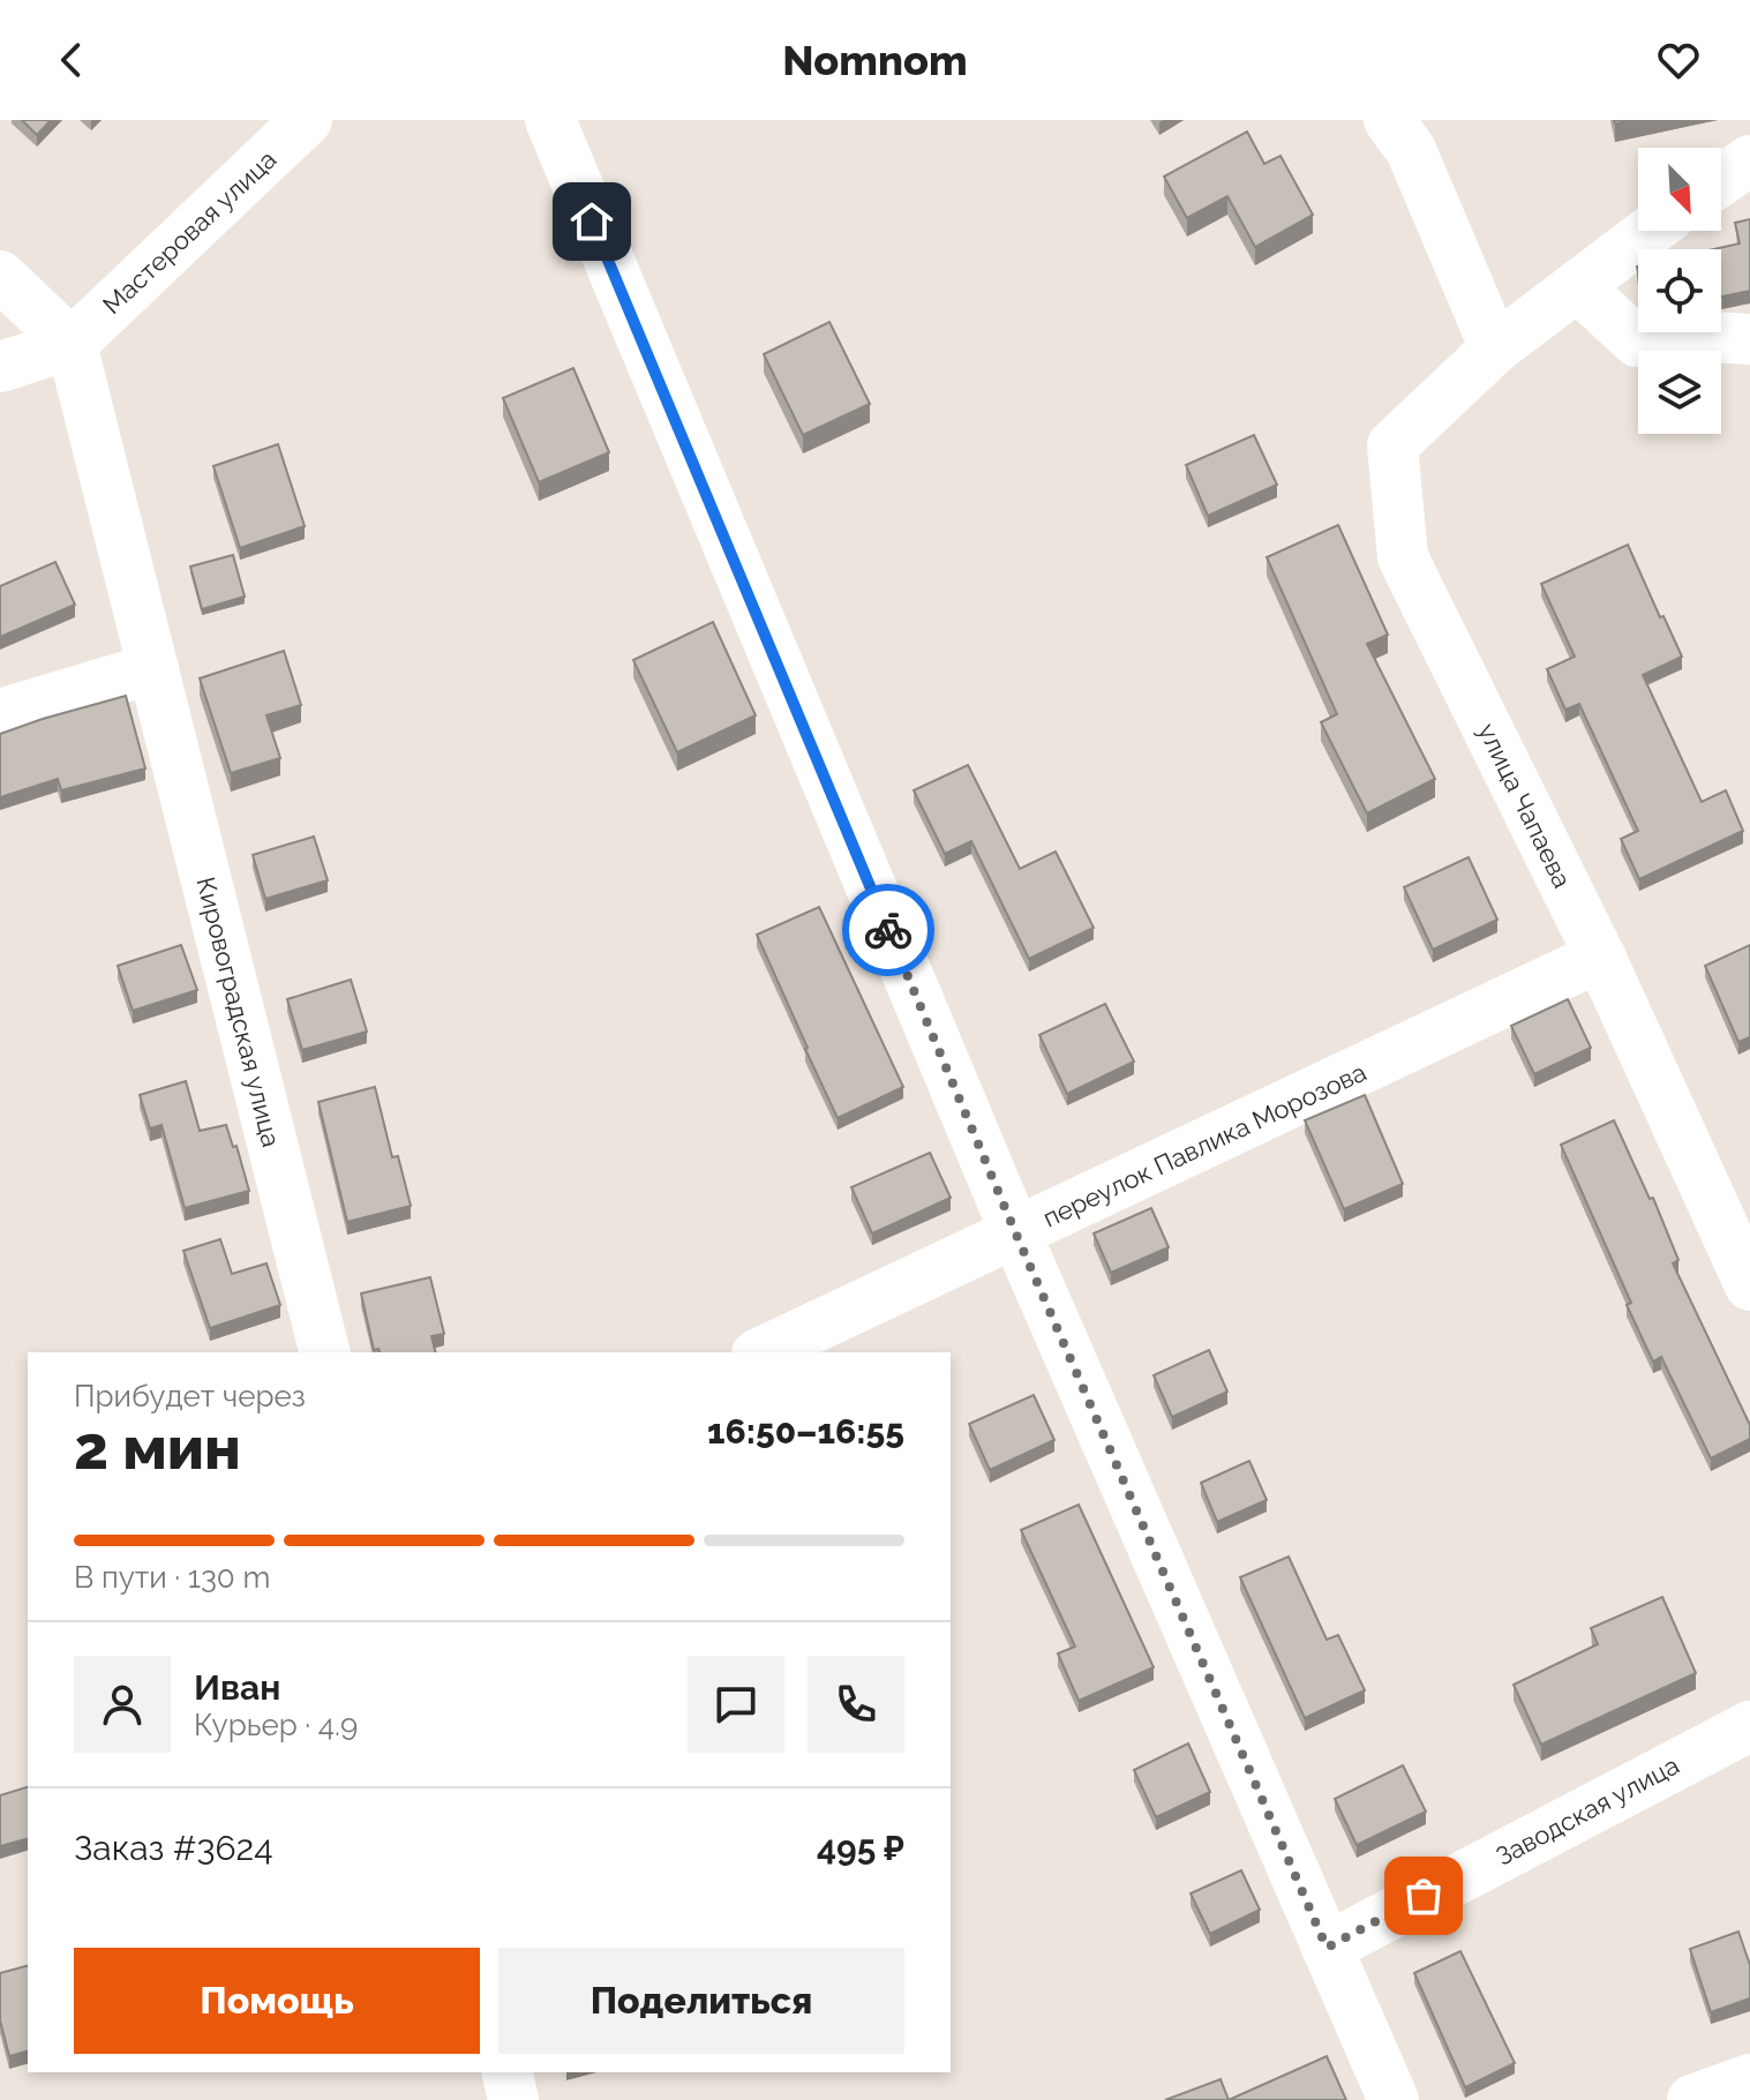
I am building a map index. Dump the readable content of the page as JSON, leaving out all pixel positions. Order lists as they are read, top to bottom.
{
  "streets": {
    "street": [
      "Мастеровая улица",
      "улица Чапаева",
      "Кировоградская улица",
      "переулок Павлика Морозова",
      "Заводская улица"
    ]
  },
  "crossings": [
    ["Мастеровая улица", "Кировоградская улица"],
    ["улица Чапаева", "переулок Павлика Морозова"]
  ],
  "north": "bottom right",
  "page": {
    "header": "Nomnom",
    "heading": ["2 мин", "Прибудет через", "16:50–16:55"],
    "panel": [
      "Иван",
      "Курьер · 4.9",
      "Заказ #3624",
      "495 ₽"
    ],
    "bar": "В пути · 130 m",
    "buttons": ["Помощь", "Поделиться"]
  }
}
